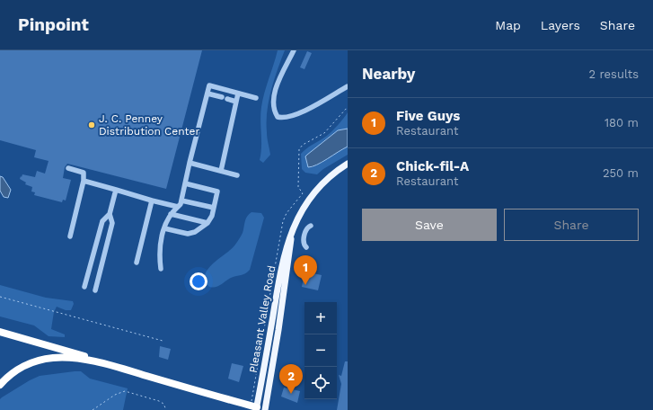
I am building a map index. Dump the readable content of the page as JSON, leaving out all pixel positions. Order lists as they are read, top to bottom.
{
  "streets": {
    "main road": ["Pleasant Valley Road"]
  },
  "places": ["J. C. Penney Distribution Center"],
  "page": {
    "header": "Pinpoint",
    "nav": ["Map", "Layers", "Share"],
    "heading": ["Nearby", "2 results"],
    "list": [
      {
        "mark": "1",
        "name": "Five Guys",
        "note": "Restaurant",
        "value": "180 m"
      },
      {
        "mark": "2",
        "name": "Chick-fil-A",
        "note": "Restaurant",
        "value": "250 m"
      }
    ],
    "buttons": ["Save", "Share"],
    "pins": ["1", "2"],
    "map_buttons": ["+", "−"]
  }
}
